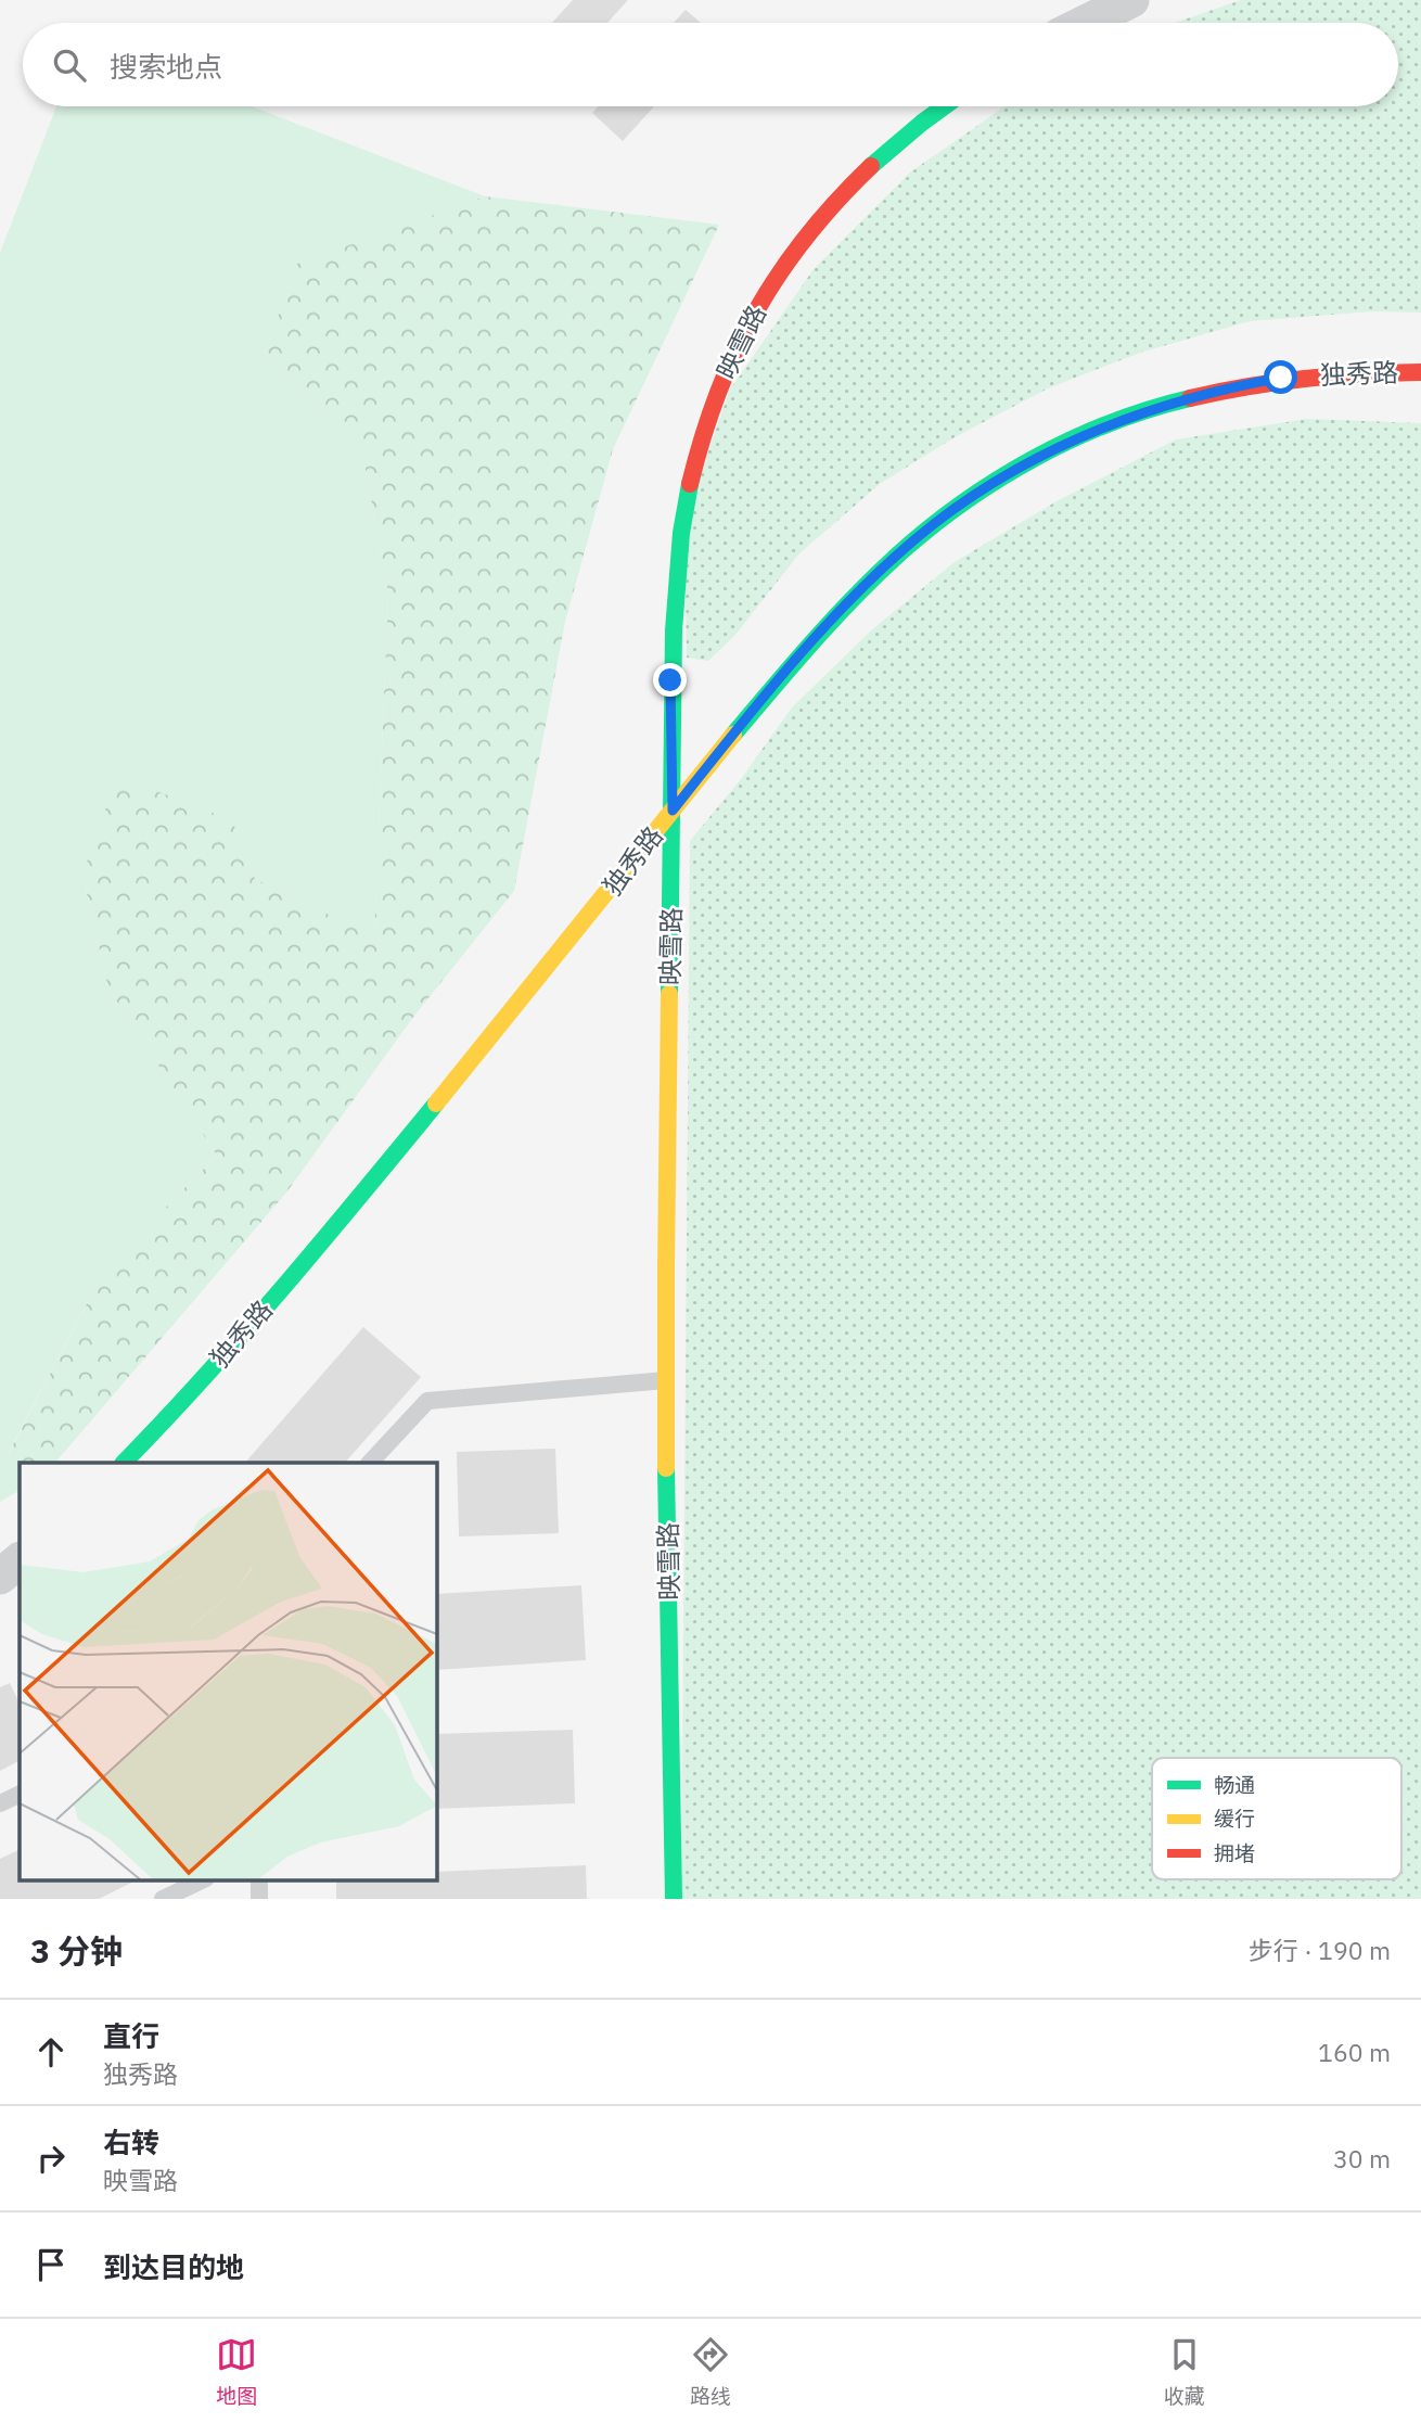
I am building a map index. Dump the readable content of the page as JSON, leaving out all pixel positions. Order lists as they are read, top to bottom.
{
  "streets": {
    "street": ["映雪路", "独秀路"]
  },
  "crossings": [
    ["映雪路", "独秀路"]
  ],
  "legend": ["畅通", "缓行", "拥堵"],
  "page": {
    "search": "搜索地点",
    "heading": ["3 分钟", "步行 · 190 m"],
    "list": [
      ["直行", "独秀路", "160 m"],
      ["右转", "映雪路", "30 m"],
      "到达目的地"
    ],
    "nav": ["地图", "路线", "收藏"]
  }
}
